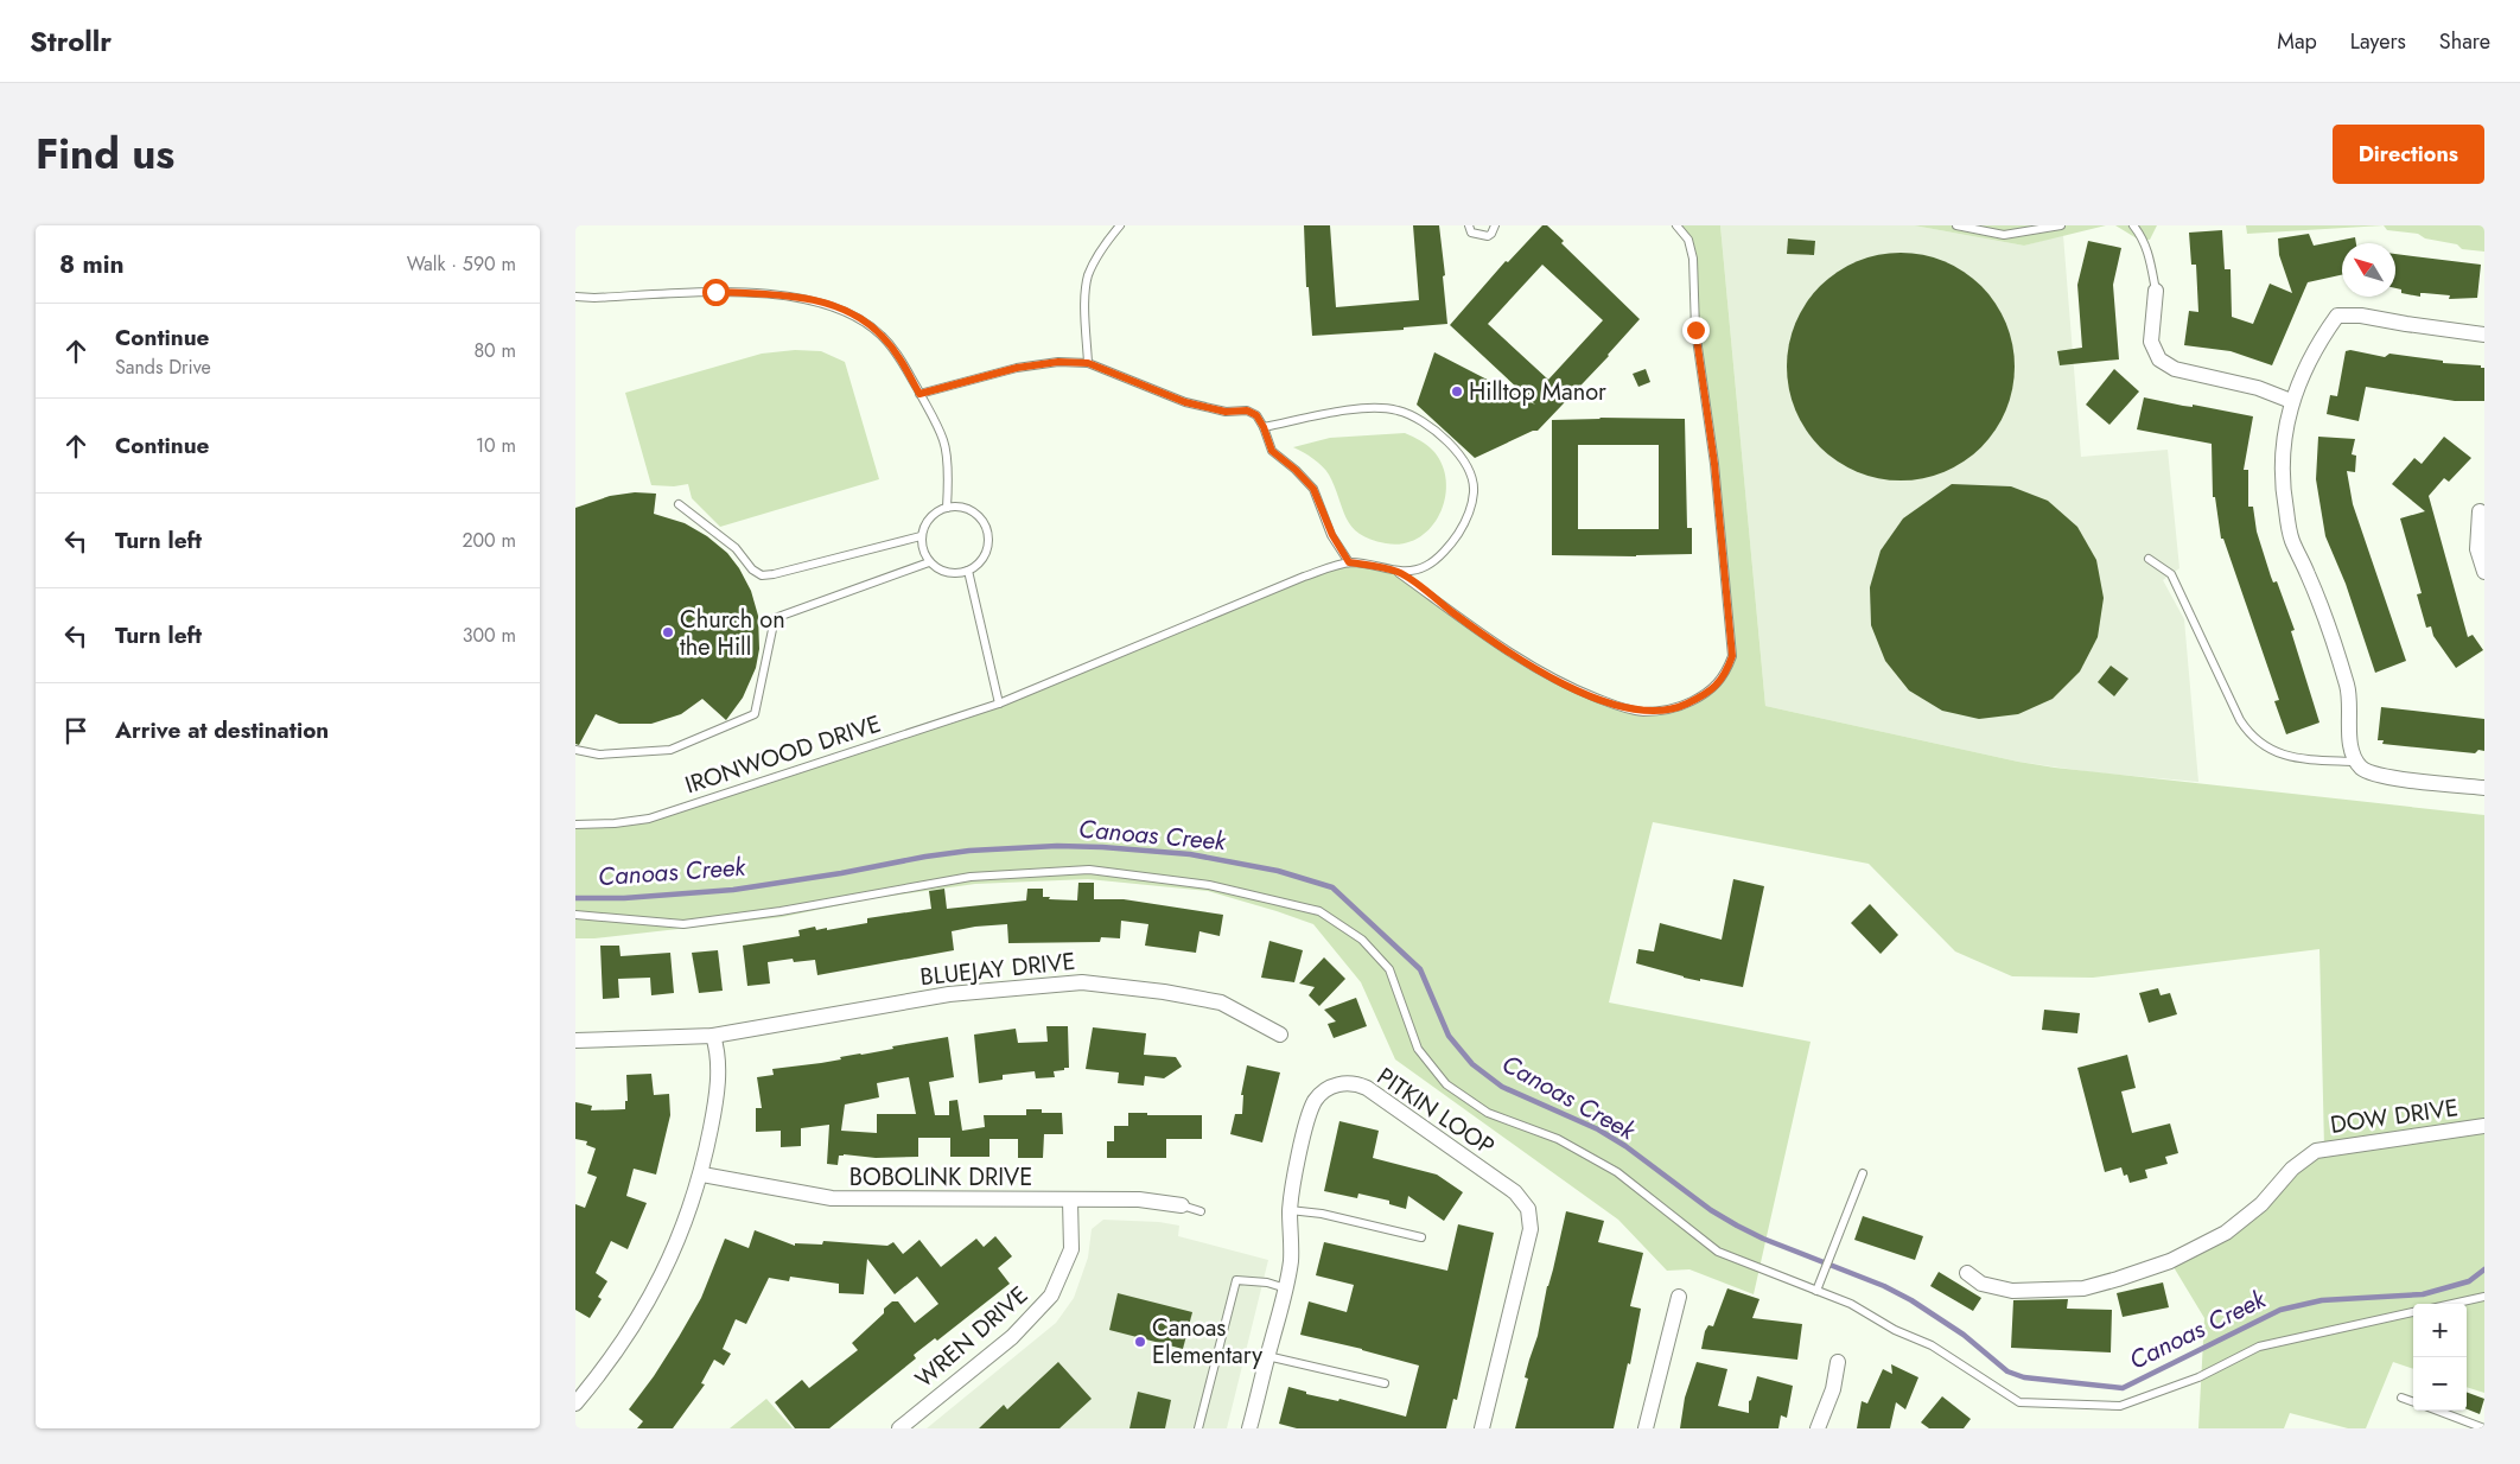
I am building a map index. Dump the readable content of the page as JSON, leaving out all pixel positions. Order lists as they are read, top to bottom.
{
  "streets": {
    "street": [
      "BLUEJAY DRIVE",
      "PITKIN LOOP",
      "DOW DRIVE",
      "BOBOLINK DRIVE",
      "WREN DRIVE"
    ],
    "lane": ["IRONWOOD DRIVE"]
  },
  "crossings": [
    ["BOBOLINK DRIVE", "WREN DRIVE"]
  ],
  "water": ["Canoas Creek"],
  "places": ["Hilltop Manor", "Church on the Hill", "Canoas Elementary"],
  "north": "top left",
  "page": {
    "header": "Strollr",
    "nav": ["Map", "Layers", "Share"],
    "title": "Find us",
    "buttons": "Directions",
    "heading": ["8 min", "Walk · 590 m"],
    "list": [
      ["Continue", "Sands Drive", "80 m"],
      ["Continue", "10 m"],
      ["Turn left", "200 m"],
      ["Turn left", "300 m"],
      "Arrive at destination"
    ],
    "map_buttons": ["+", "−"]
  }
}
